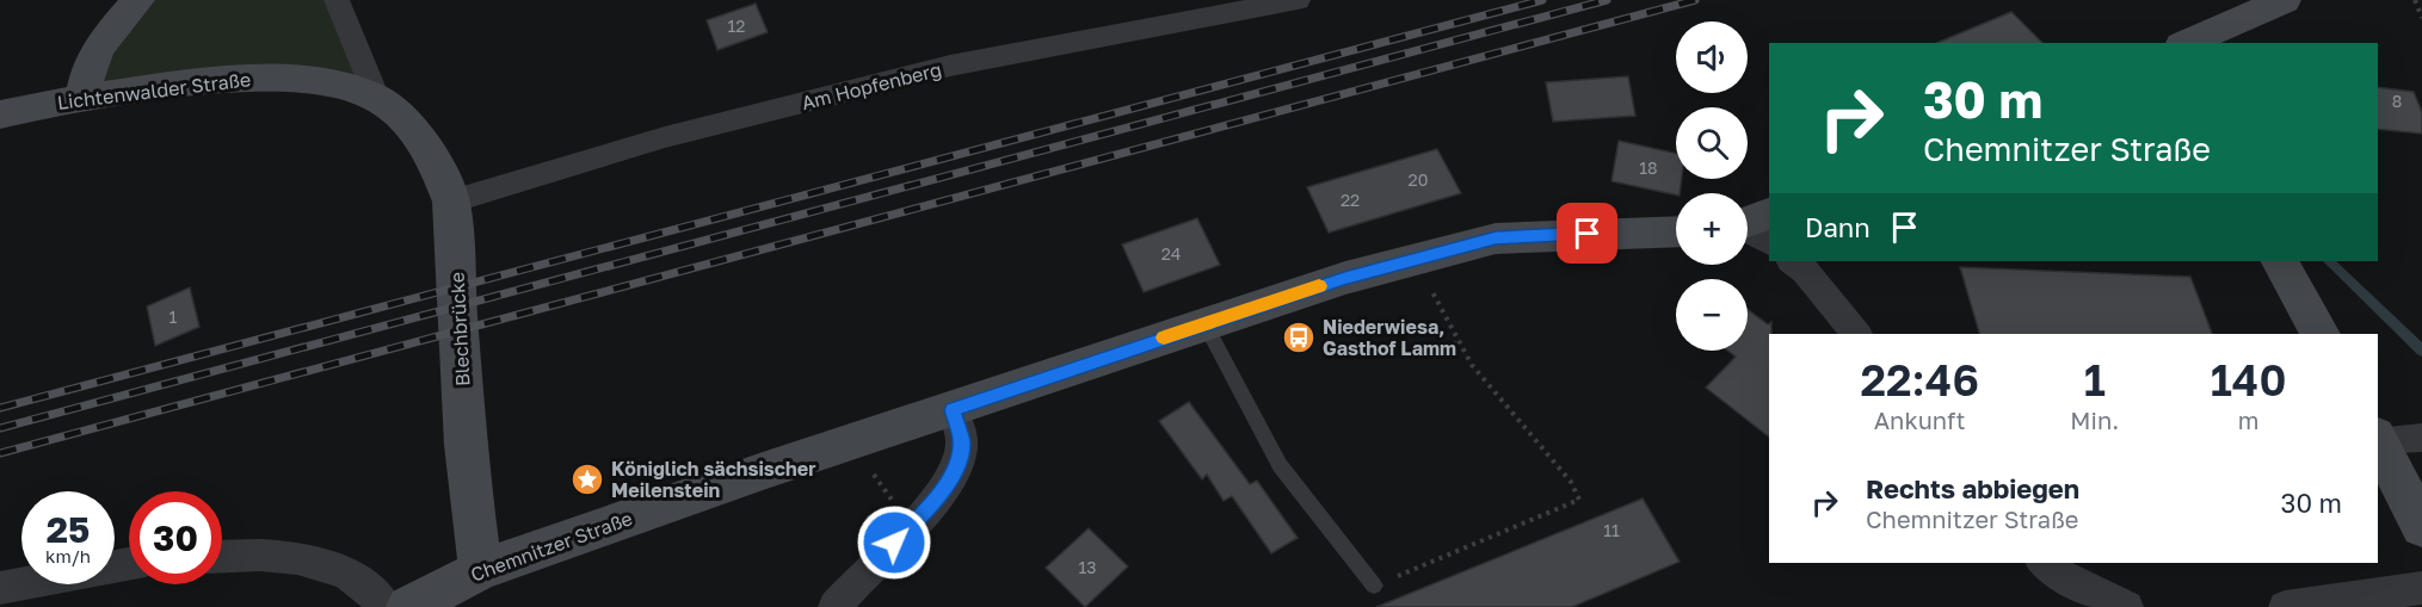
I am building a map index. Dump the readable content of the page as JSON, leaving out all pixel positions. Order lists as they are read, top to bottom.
{
  "streets": {
    "main road": ["Lichtenwalder Straße", "Blechbrücke", "Chemnitzer Straße"],
    "street": ["Am Hopfenberg"]
  },
  "crossings": [
    ["Am Hopfenberg", "Lichtenwalder Straße"],
    ["Am Hopfenberg", "Blechbrücke"],
    ["Lichtenwalder Straße", "Blechbrücke"],
    ["Blechbrücke", "Chemnitzer Straße"]
  ],
  "places": {
    "bus stop": ["Niederwiesa, Gasthof Lamm"],
    "place": ["Königlich sächsischer Meilenstein"]
  },
  "house_numbers": [
    "12",
    "8",
    "18",
    "20",
    "22",
    "24",
    "1",
    "11",
    "13"
  ],
  "page": {
    "map_buttons": ["+", "−"],
    "turn": ["30 m", "Chemnitzer Straße"],
    "then": "Dann",
    "eta": [
      "22:46",
      "Ankunft",
      "1",
      "Min.",
      "140",
      "m"
    ],
    "list": [
      {
        "name": "Rechts abbiegen",
        "note": "Chemnitzer Straße",
        "value": "30 m"
      }
    ],
    "speed": "25 km/h",
    "limit": "30"
  }
}
